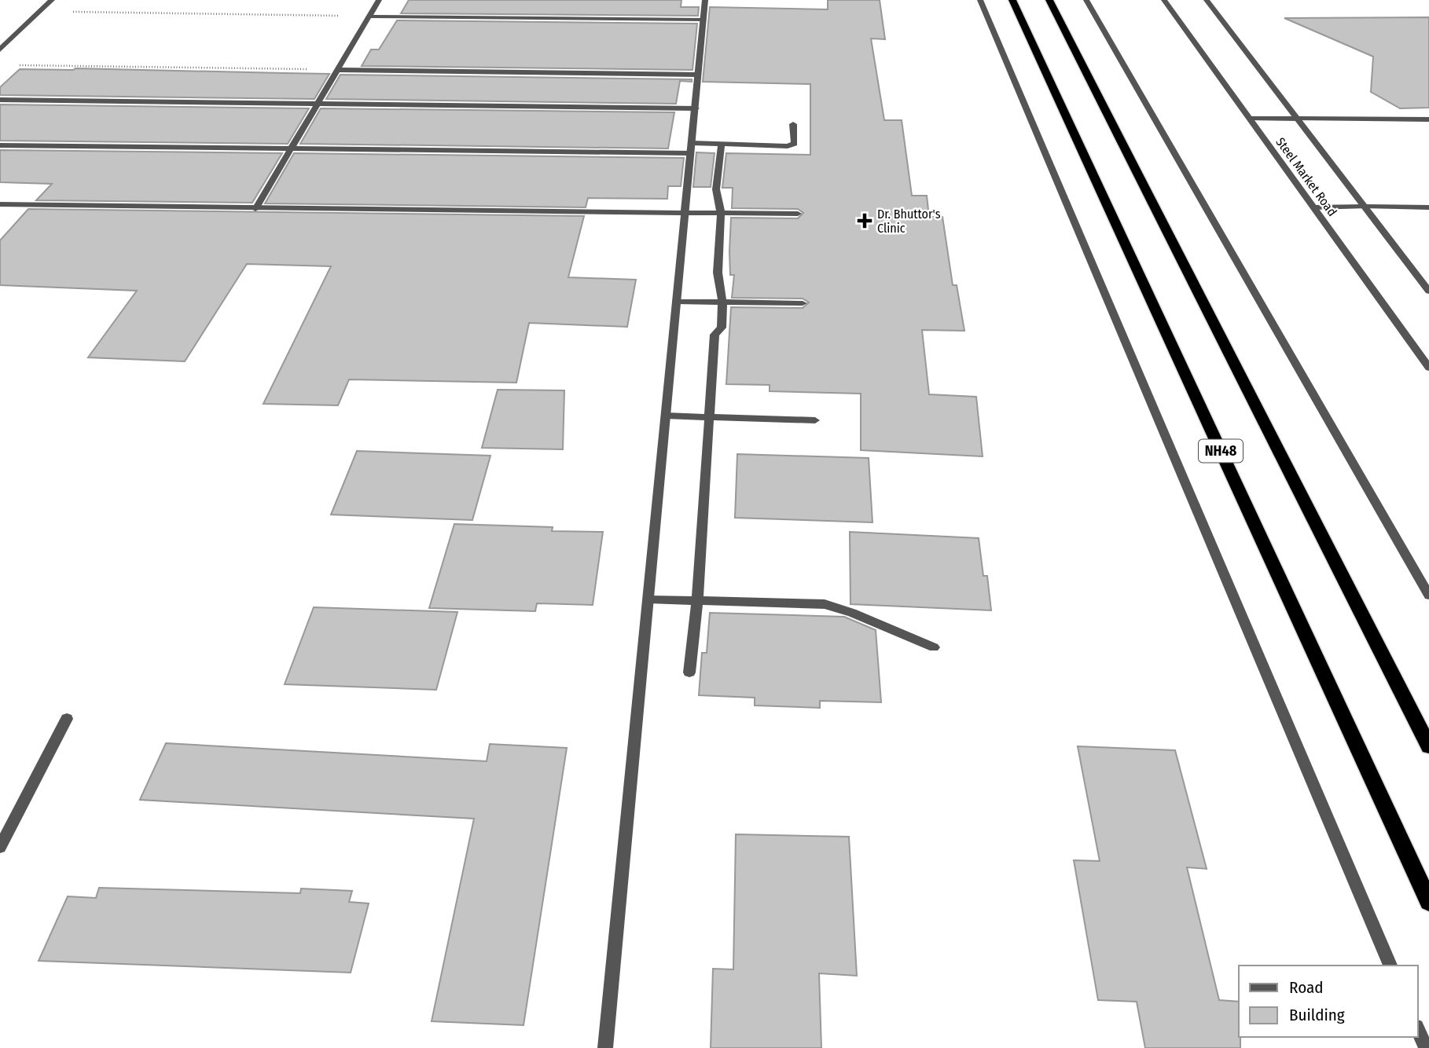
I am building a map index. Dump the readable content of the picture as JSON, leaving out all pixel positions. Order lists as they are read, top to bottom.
{
  "streets": {
    "highway": ["NH48"],
    "street": ["Steel Market Road"]
  },
  "places": {
    "health": ["Dr. Bhuttor's Clinic"]
  },
  "legend": ["Road", "Building"]
}
